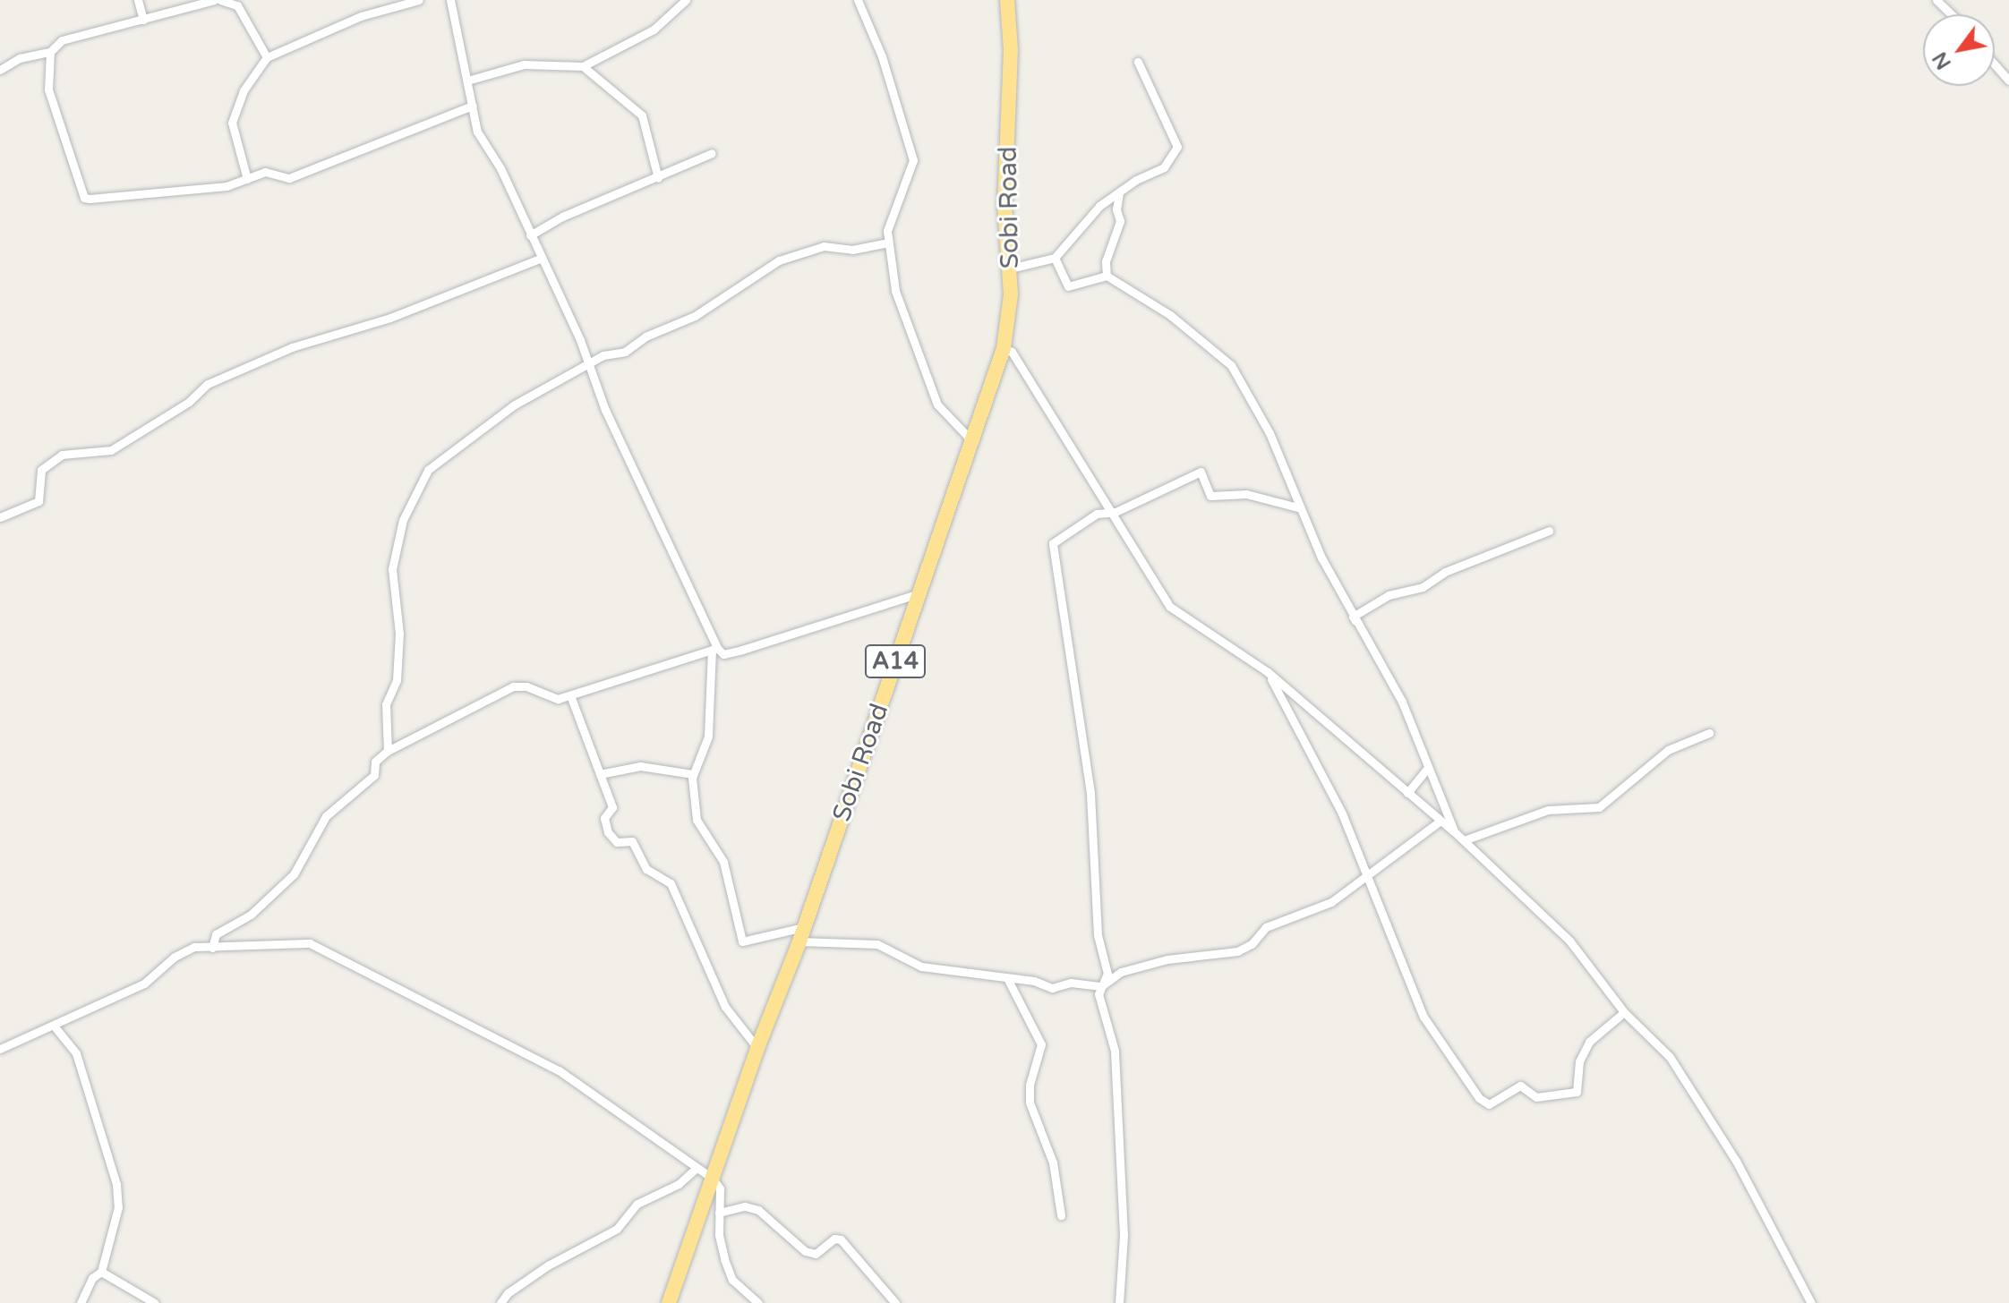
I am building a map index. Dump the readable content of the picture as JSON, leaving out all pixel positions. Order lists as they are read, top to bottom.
{
  "streets": {
    "highway": ["Sobi Road", "A14"]
  },
  "north": "bottom left"
}
